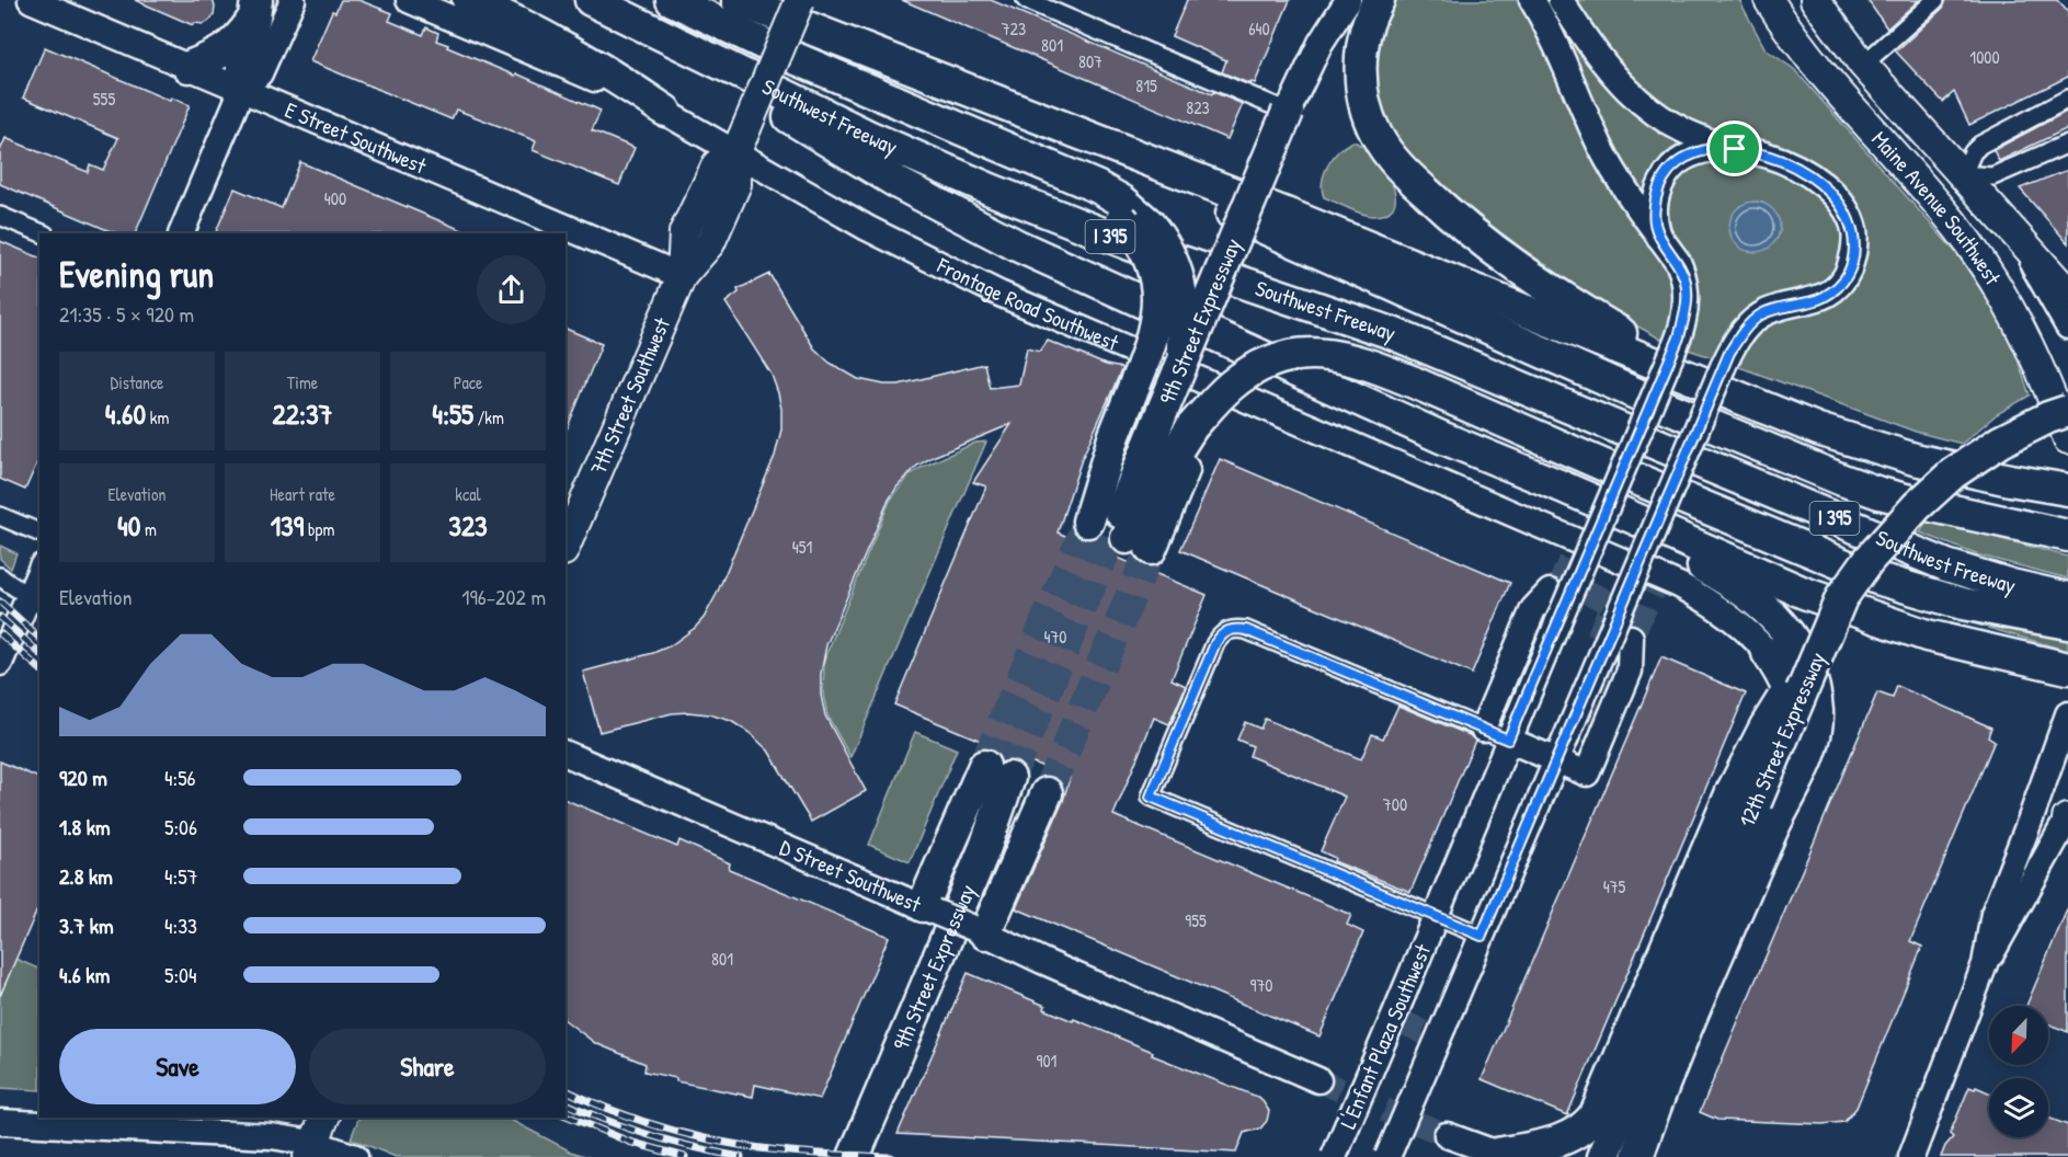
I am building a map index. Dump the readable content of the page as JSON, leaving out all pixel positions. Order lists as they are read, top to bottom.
{
  "streets": {
    "highway": [
      "Southwest Freeway",
      "I 395",
      "9th Street Expressway",
      "12th Street Expressway"
    ],
    "main road": ["Maine Avenue Southwest", "7th Street Southwest"],
    "street": [
      "E Street Southwest",
      "Frontage Road Southwest",
      "D Street Southwest",
      "L'Enfant Plaza Southwest"
    ]
  },
  "crossings": [
    ["E Street Southwest", "7th Street Southwest"],
    ["Frontage Road Southwest", "7th Street Southwest"]
  ],
  "house_numbers": [
    "723",
    "640",
    "801",
    "1000",
    "807",
    "815",
    "555",
    "823",
    "400",
    "451",
    "470",
    "700",
    "475",
    "955",
    "801",
    "970",
    "901"
  ],
  "north": "bottom left",
  "page": {
    "heading": ["Evening run", "21:35 · 5 × 920 m"],
    "stats": [
      ["Distance", "4.60 km"],
      ["Time", "22:37"],
      ["Pace", "4:55 /km"],
      ["Elevation", "40 m"],
      ["Heart rate", "139 bpm"],
      ["kcal", "323"]
    ],
    "chart": ["Elevation", "196–202 m"],
    "list": [
      {
        "name": "920 m",
        "note": "4:56"
      },
      {
        "name": "1.8 km",
        "note": "5:06"
      },
      {
        "name": "2.8 km",
        "note": "4:57"
      },
      {
        "name": "3.7 km",
        "note": "4:33"
      },
      {
        "name": "4.6 km",
        "note": "5:04"
      }
    ],
    "buttons": ["Save", "Share"]
  }
}
